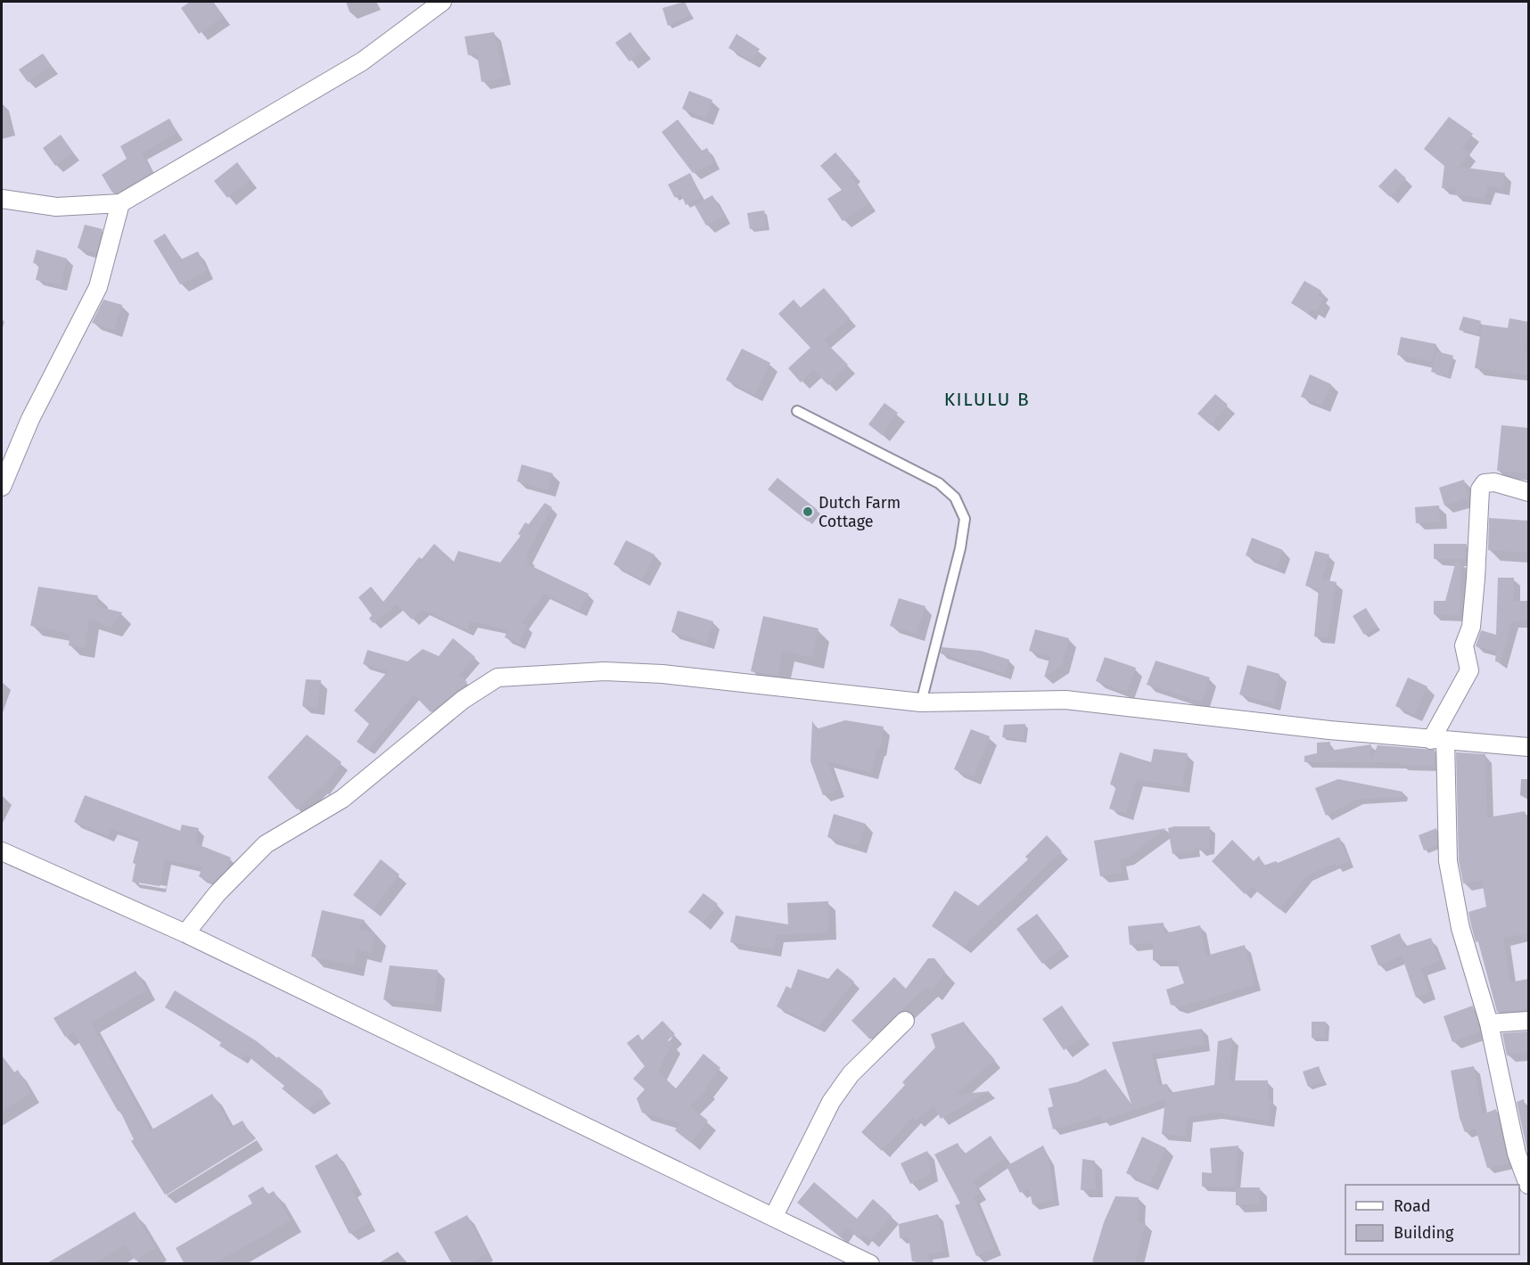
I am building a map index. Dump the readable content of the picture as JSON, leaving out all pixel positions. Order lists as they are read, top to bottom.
{
  "districts": ["KILULU B"],
  "places": ["Dutch Farm Cottage"],
  "legend": ["Road", "Building"]
}
